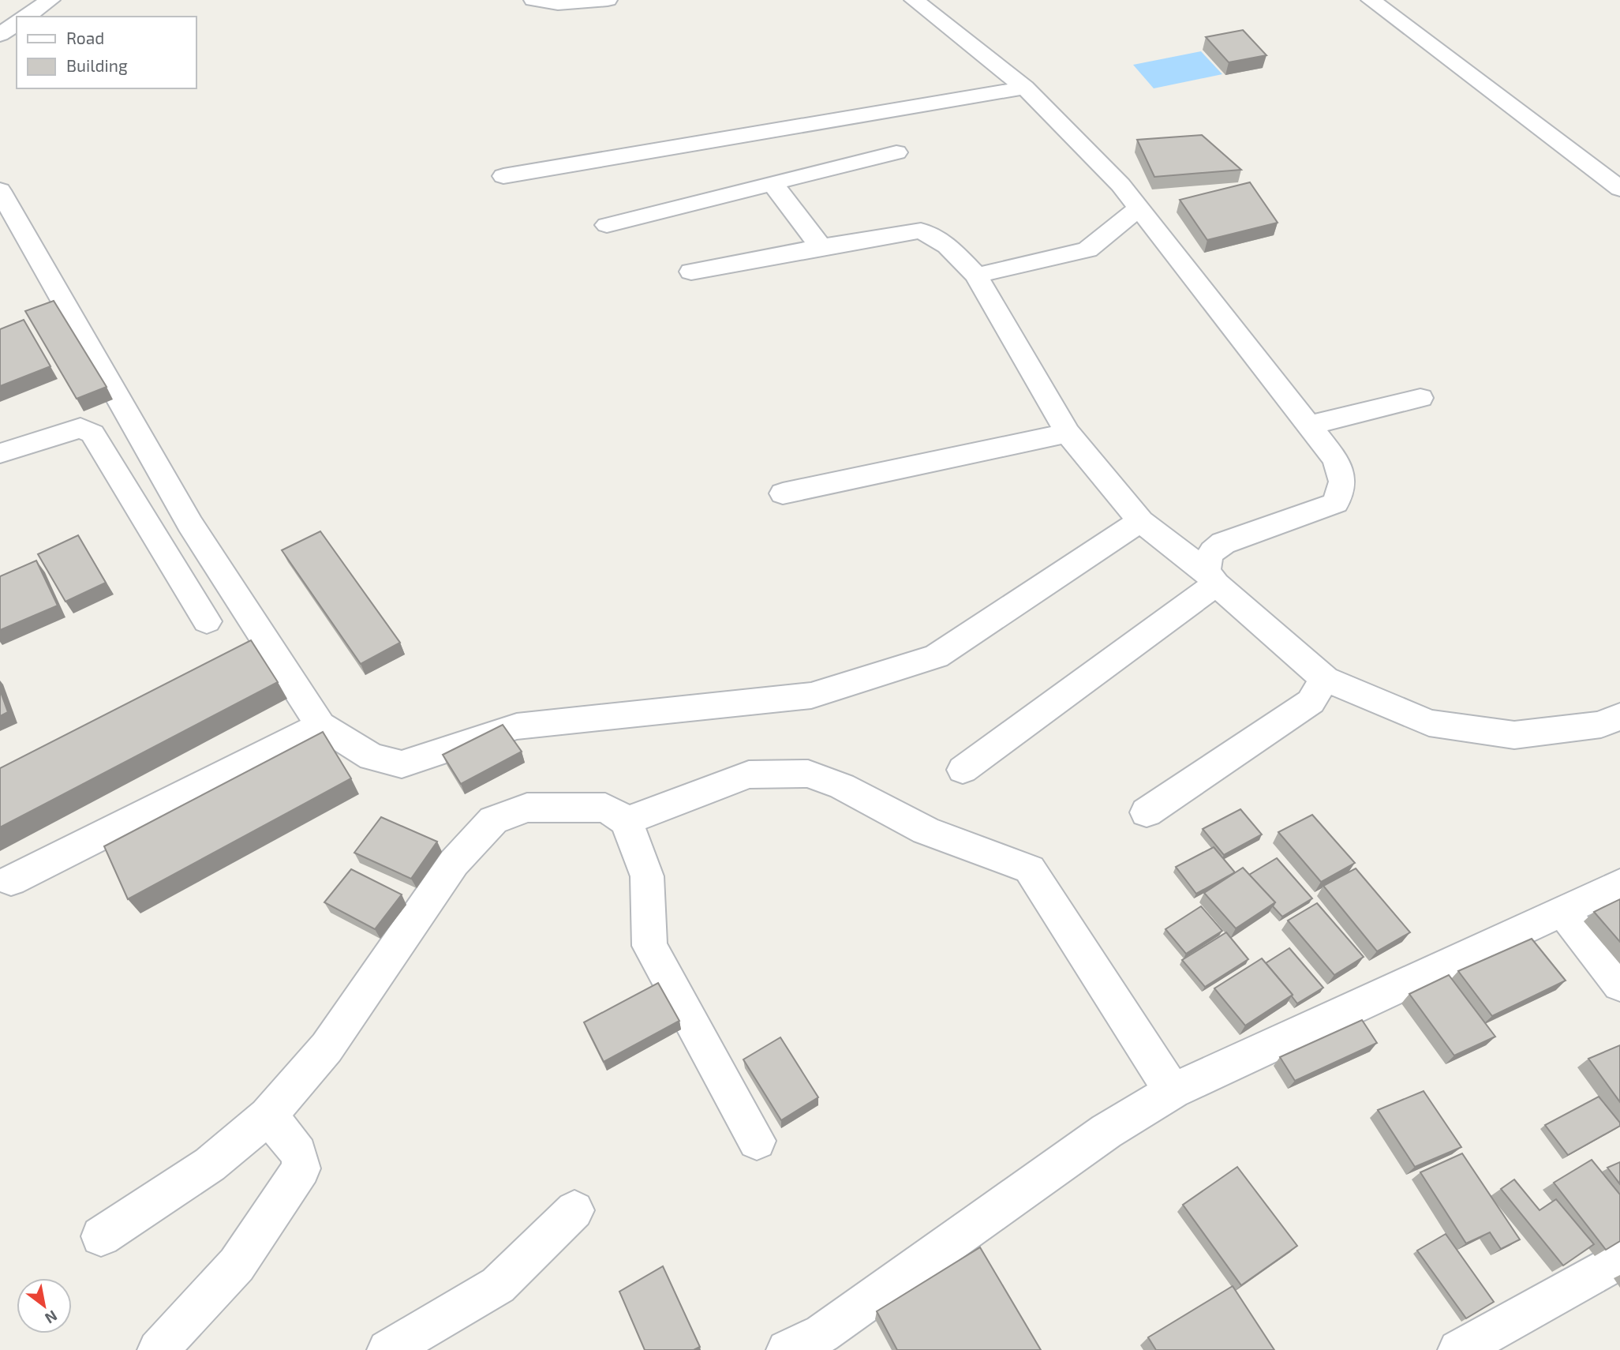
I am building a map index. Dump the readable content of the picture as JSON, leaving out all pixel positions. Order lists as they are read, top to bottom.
{
  "legend": ["Road", "Building"],
  "north": "bottom right"
}
